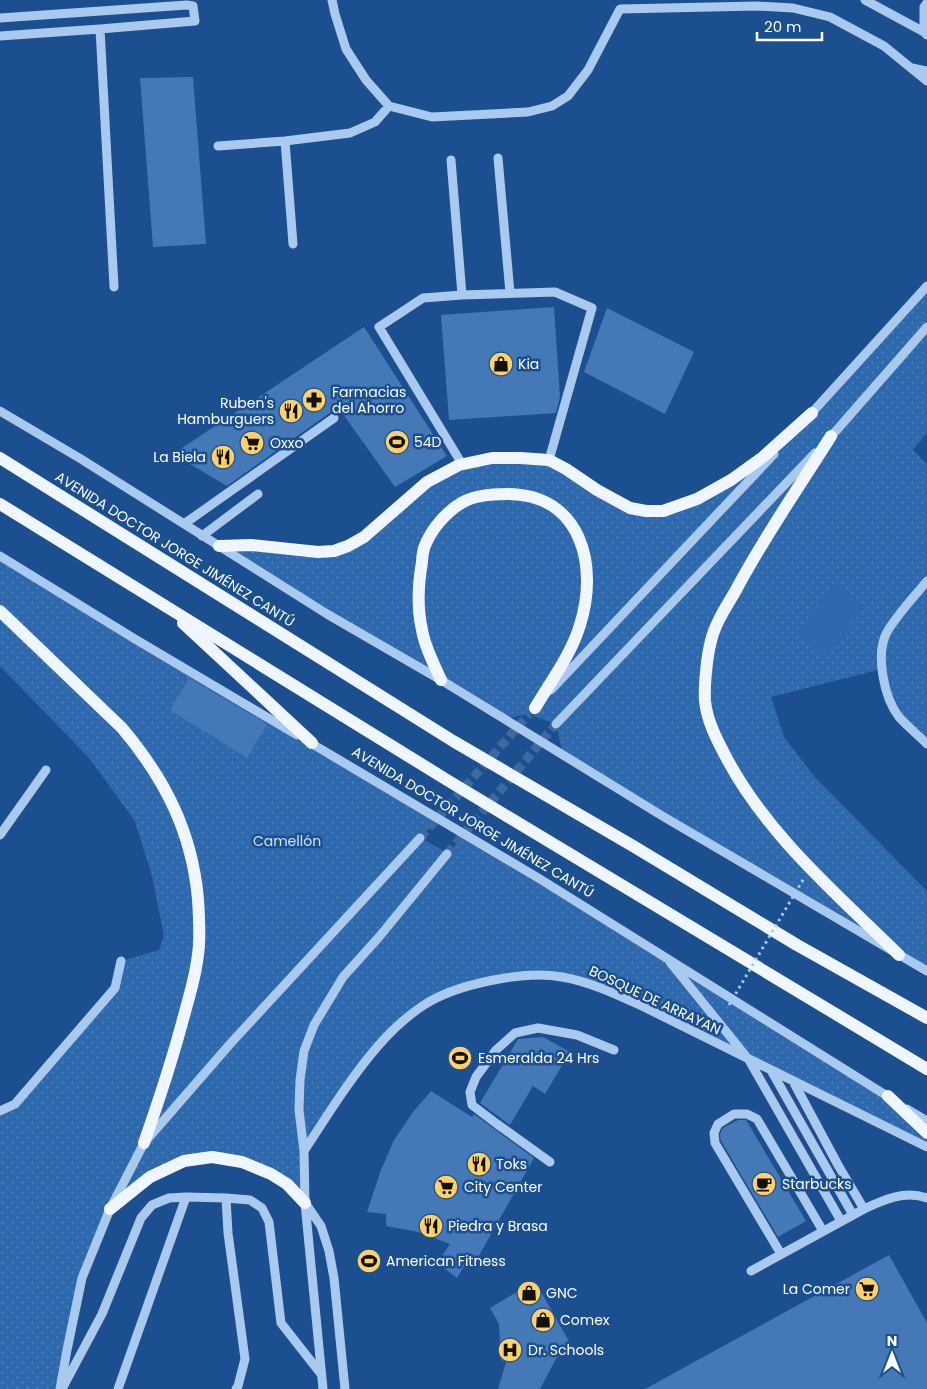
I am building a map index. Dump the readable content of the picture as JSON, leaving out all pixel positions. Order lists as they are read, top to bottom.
{
  "streets": {
    "main road": ["AVENIDA DOCTOR JORGE JIMÉNEZ CANTÚ"],
    "street": ["BOSQUE DE ARRAYAN"]
  },
  "parks": ["Camellón"],
  "places": {
    "shop": ["Kia", "GNC", "Comex"],
    "pharmacy": ["Farmacias del Ahorro"],
    "restaurant": [
      "Ruben's Hamburguers",
      "La Biela",
      "Toks",
      "Piedra y Brasa"
    ],
    "sports": ["54D", "Esmeralda 24 Hrs", "American Fitness"],
    "supermarket": ["Oxxo", "City Center", "La Comer"],
    "cafe": ["Starbucks"],
    "hospital": ["Dr. Schools"]
  },
  "scale_bar": "20 m",
  "north": "top"
}
